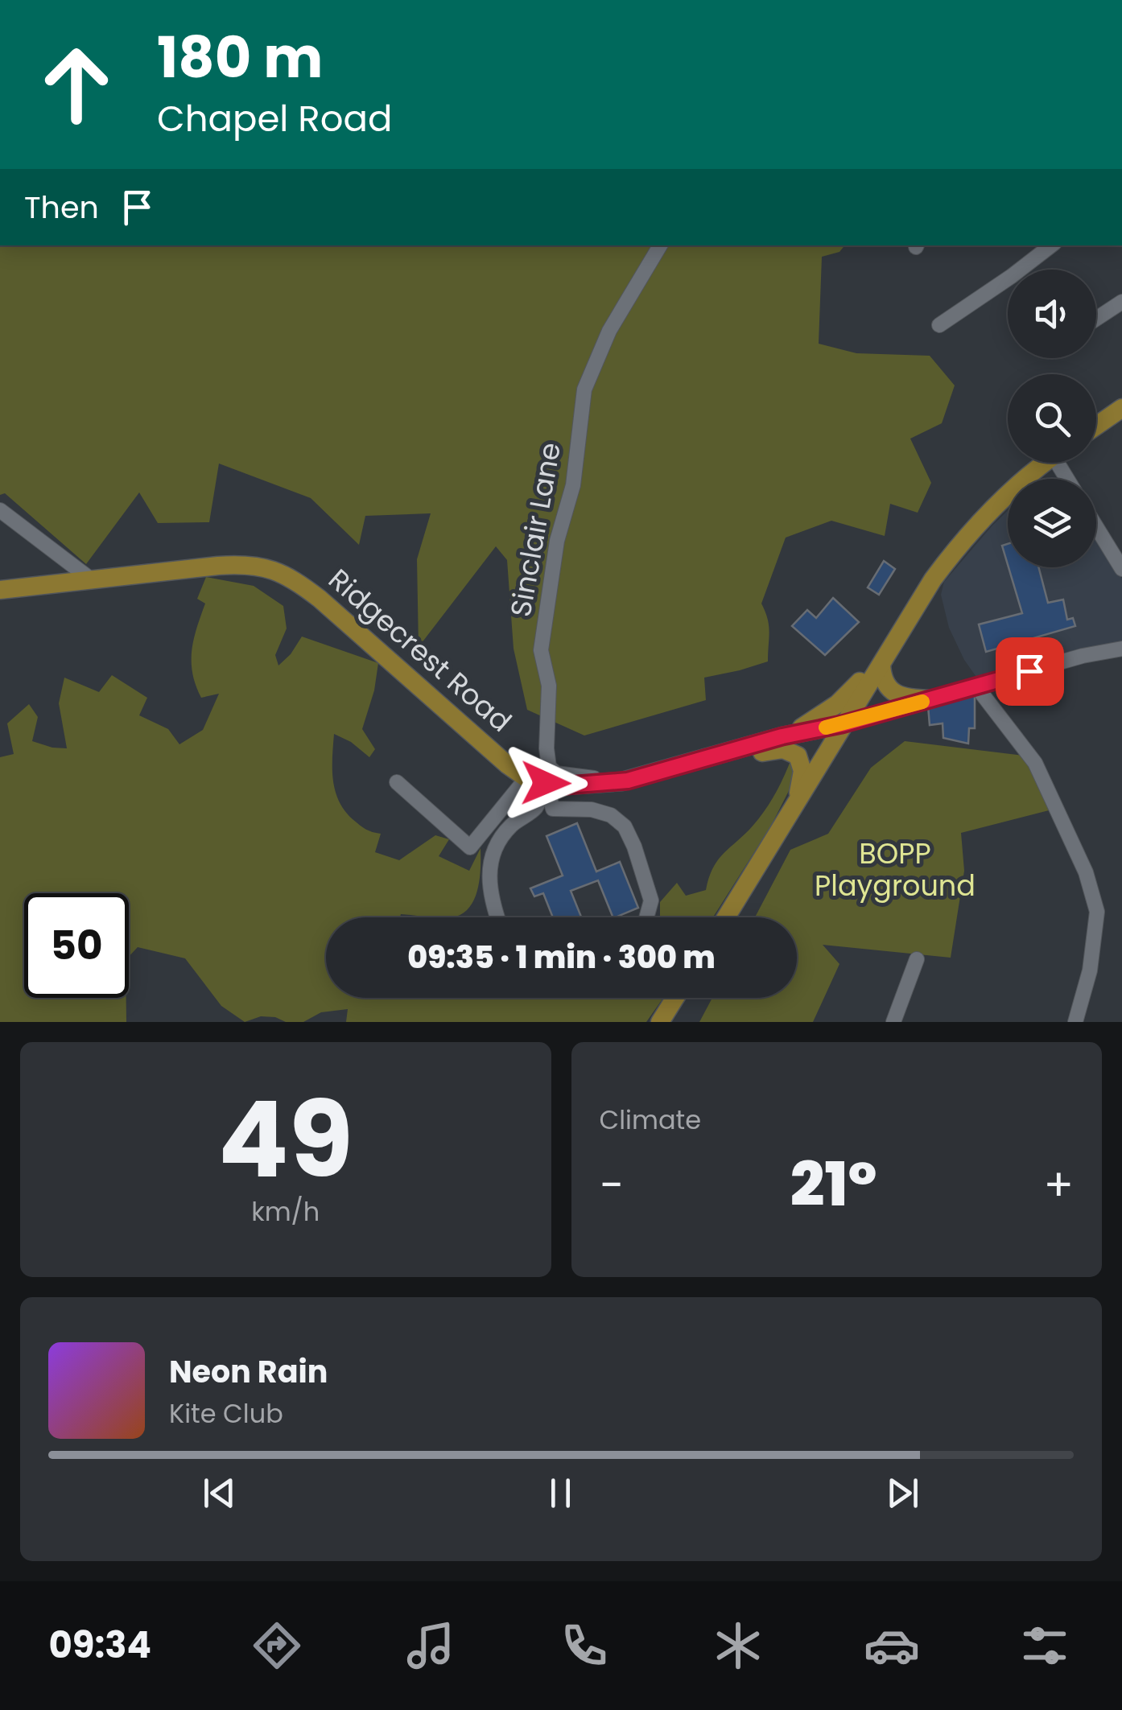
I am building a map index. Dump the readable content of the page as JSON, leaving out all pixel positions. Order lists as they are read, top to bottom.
{
  "streets": {
    "main road": ["Ridgecrest Road"],
    "street": ["Sinclair Lane"]
  },
  "parks": ["BOPP Playground"],
  "page": {
    "turn": ["180 m", "Chapel Road"],
    "then": "Then",
    "limit": "50",
    "trip": "09:35 · 1 min · 300 m",
    "tile": [
      ["49", "km/h"],
      "Climate"
    ],
    "heat": ["−", "21°", "+"],
    "song": ["Neon Rain", "Kite Club"],
    "tabs": "09:34"
  }
}
